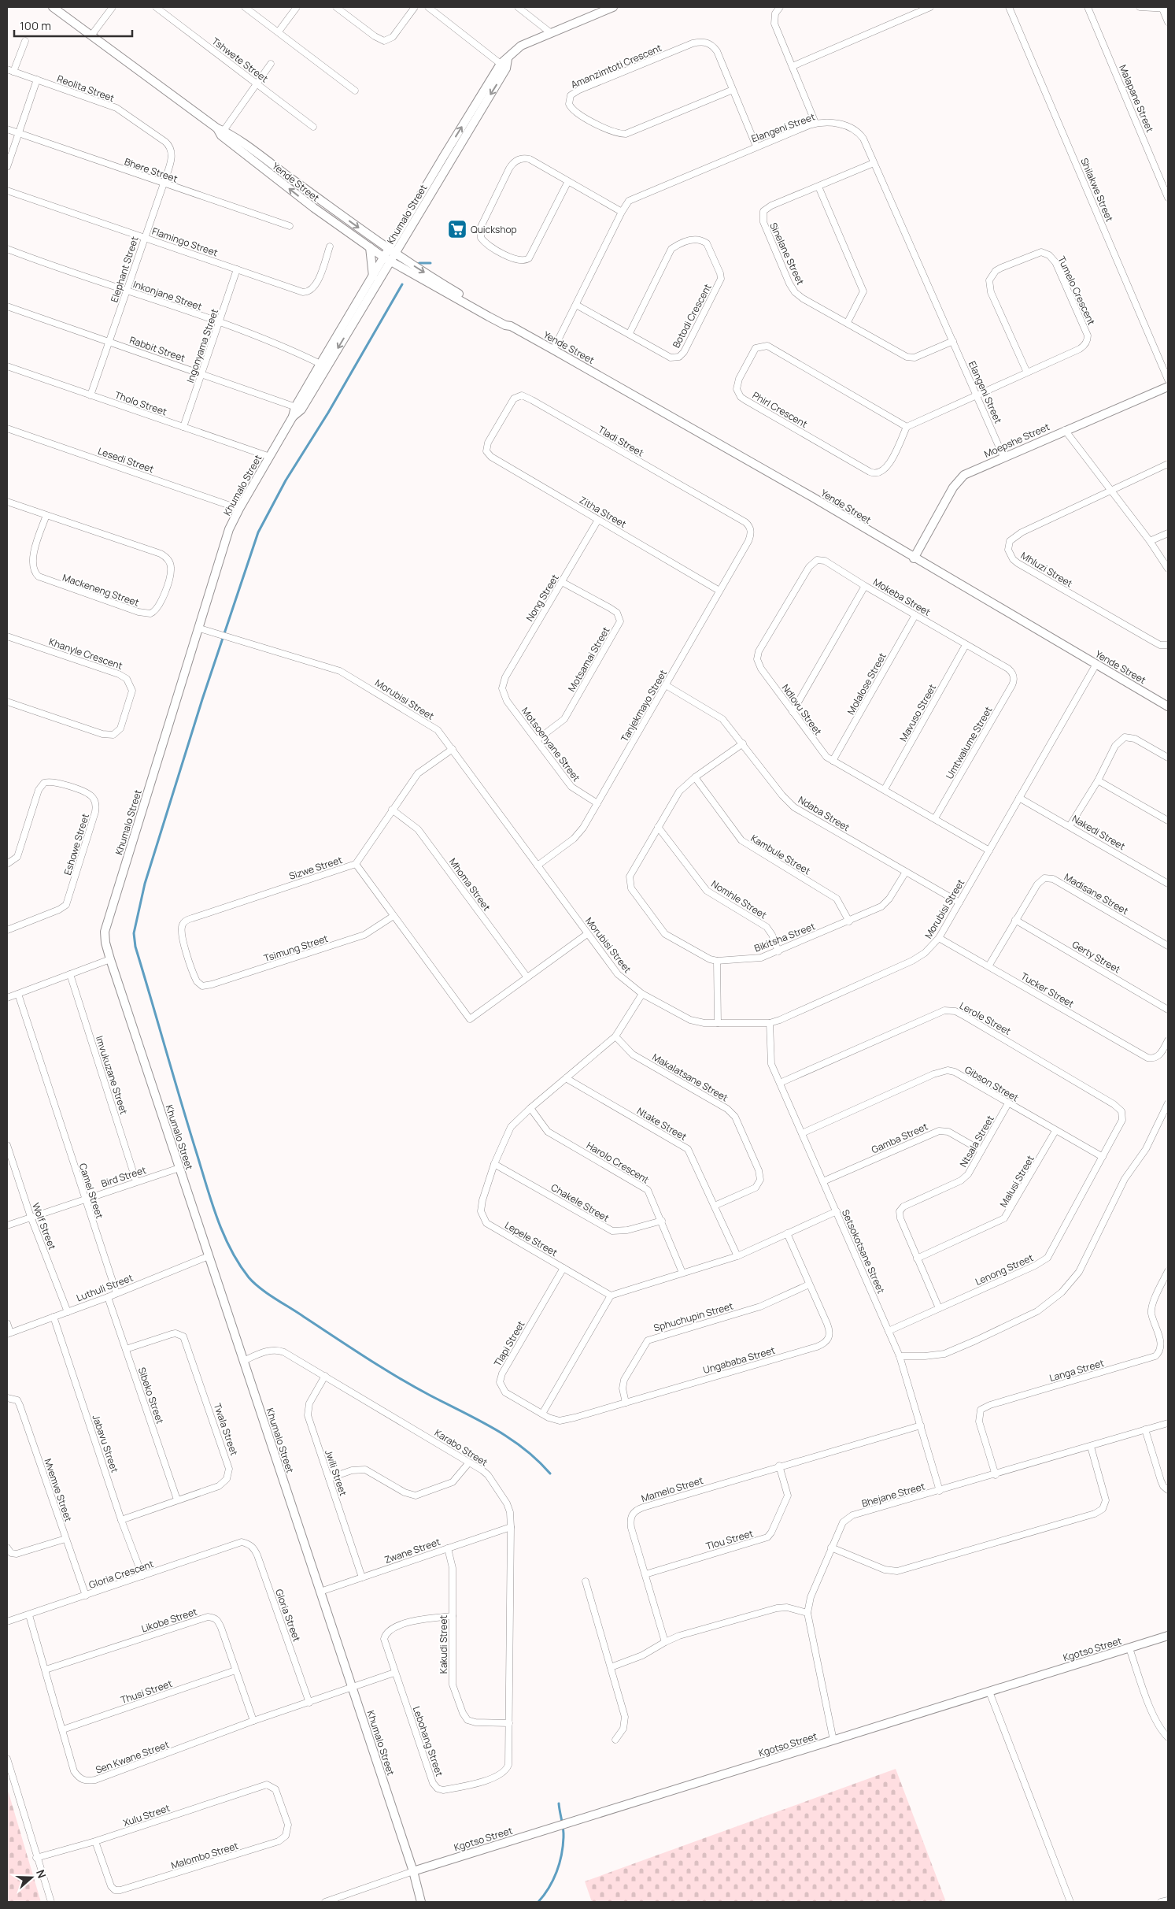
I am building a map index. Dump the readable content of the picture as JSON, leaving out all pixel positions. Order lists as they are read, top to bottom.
{
  "streets": {
    "street": [
      "Tshwete Street",
      "Amanzimtoti Crescent",
      "Reolita Street",
      "Malapane Street",
      "Elangeni Street",
      "Bhere Street",
      "Yende Street",
      "Shilakwe Street",
      "Khumalo Street",
      "Flamingo Street",
      "Sinelane Street",
      "Elephant Street",
      "Tumelo Crescent",
      "Inkonjane Street",
      "Botodi Crescent",
      "Ingonyama Street",
      "Rabbit Street",
      "Tholo Street",
      "PhirI Crescent",
      "Moepshe Street",
      "Tladi Street",
      "Lesedi Street",
      "Zitha Street",
      "Mhluzi Street",
      "Mackeneng Street",
      "Mokeba Street",
      "Nong Street",
      "Khanyle Crescent",
      "Motsamai Street",
      "Molalose Street",
      "Morubisi Street",
      "Tanjekmayo Street",
      "Ndlovu Street",
      "Mavuso Street",
      "Umtwalume Street",
      "Motsoenyane Street",
      "Ndaba Street",
      "Nakedi Street",
      "Eshowe Street",
      "Kambule Street",
      "Sizwe Street",
      "Mhoma Street",
      "Madisane Street",
      "Nomhle Street",
      "Bikitsha Street",
      "Tsimung Street",
      "Gerty Street",
      "Tucker Street",
      "Lerole Street",
      "Imvukuzane Street",
      "Makalatsane Street",
      "Gibson Street",
      "Ntake Street",
      "Gamba Street",
      "Ntsala Street",
      "Harolo Crescent",
      "Bird Street",
      "Malusi Street",
      "Camel Street",
      "Chakele Street",
      "Wolf Street",
      "Lepele Street",
      "Setsokotsane Street",
      "Lenong Street",
      "Luthuli Street",
      "Sphuchupin Street",
      "Tlapi Street",
      "Ungababa Street",
      "Langa Street",
      "Sibeko Street",
      "Twala Street",
      "Jabavu Street",
      "Karabo Street",
      "Jwili Street",
      "Mamelo Street",
      "Mvemve Street",
      "Bhejane Street",
      "Tlou Street",
      "Zwane Street",
      "Gloria Crescent",
      "Gloria Street",
      "Likobe Street",
      "Kakudi Street",
      "Kgotso Street",
      "Thusi Street",
      "Lebohang Street",
      "Sen Kwane Street",
      "Xulu Street",
      "Malombo Street"
    ]
  },
  "crossings": [
    ["Amanzimtoti Crescent", "Elangeni Street"],
    ["Reolita Street", "Elephant Street"],
    ["Elangeni Street", "Yende Street"],
    ["Elangeni Street", "Sinelane Street"],
    ["Elangeni Street", "Tumelo Crescent"],
    ["Elangeni Street", "Botodi Crescent"],
    ["Elangeni Street", "Moepshe Street"],
    ["Bhere Street", "Elephant Street"],
    ["Yende Street", "Khumalo Street"],
    ["Yende Street", "Moepshe Street"],
    ["Yende Street", "Morubisi Street"],
    ["Khumalo Street", "Inkonjane Street"],
    ["Khumalo Street", "Rabbit Street"],
    ["Khumalo Street", "Tholo Street"],
    ["Khumalo Street", "Lesedi Street"],
    ["Khumalo Street", "Morubisi Street"],
    ["Khumalo Street", "Bird Street"],
    ["Khumalo Street", "Luthuli Street"],
    ["Khumalo Street", "Karabo Street"],
    ["Khumalo Street", "Zwane Street"],
    ["Khumalo Street", "Kgotso Street"],
    ["Khumalo Street", "Sen Kwane Street"],
    ["Flamingo Street", "Elephant Street"],
    ["Flamingo Street", "Ingonyama Street"],
    ["Elephant Street", "Inkonjane Street"],
    ["Elephant Street", "Rabbit Street"],
    ["Elephant Street", "Tholo Street"],
    ["Inkonjane Street", "Ingonyama Street"],
    ["Ingonyama Street", "Rabbit Street"],
    ["Ingonyama Street", "Tholo Street"],
    ["Tladi Street", "Zitha Street"],
    ["Tladi Street", "Tanjekmayo Street"],
    ["Zitha Street", "Nong Street"],
    ["Zitha Street", "Tanjekmayo Street"],
    ["Mokeba Street", "Molalose Street"],
    ["Mokeba Street", "Ndlovu Street"],
    ["Mokeba Street", "Mavuso Street"],
    ["Mokeba Street", "Umtwalume Street"],
    ["Nong Street", "Motsamai Street"],
    ["Nong Street", "Motsoenyane Street"],
    ["Motsamai Street", "Motsoenyane Street"],
    ["Molalose Street", "Ndlovu Street"],
    ["Morubisi Street", "Tanjekmayo Street"],
    ["Morubisi Street", "Ndlovu Street"],
    ["Morubisi Street", "Ndaba Street"],
    ["Morubisi Street", "Nakedi Street"],
    ["Morubisi Street", "Tucker Street"],
    ["Morubisi Street", "Lepele Street"],
    ["Morubisi Street", "Setsokotsane Street"],
    ["Tanjekmayo Street", "Motsoenyane Street"],
    ["Tanjekmayo Street", "Ndaba Street"],
    ["Ndlovu Street", "Mavuso Street"],
    ["Ndlovu Street", "Umtwalume Street"],
    ["Ndaba Street", "Bikitsha Street"],
    ["Kambule Street", "Bikitsha Street"],
    ["Sizwe Street", "Mhoma Street"],
    ["Sizwe Street", "Tsimung Street"],
    ["Madisane Street", "Gerty Street"],
    ["Madisane Street", "Tucker Street"],
    ["Nomhle Street", "Bikitsha Street"],
    ["Lerole Street", "Setsokotsane Street"],
    ["Lerole Street", "Lenong Street"],
    ["Imvukuzane Street", "Bird Street"],
    ["Makalatsane Street", "Ntake Street"],
    ["Makalatsane Street", "Lepele Street"],
    ["Gibson Street", "Ntsala Street"],
    ["Gibson Street", "Malusi Street"],
    ["Gibson Street", "Setsokotsane Street"],
    ["Gibson Street", "Lenong Street"],
    ["Ntake Street", "Lepele Street"],
    ["Gamba Street", "Ntsala Street"],
    ["Gamba Street", "Setsokotsane Street"],
    ["Ntsala Street", "Malusi Street"],
    ["Harolo Crescent", "Chakele Street"],
    ["Harolo Crescent", "Lepele Street"],
    ["Bird Street", "Camel Street"],
    ["Bird Street", "Wolf Street"],
    ["Camel Street", "Luthuli Street"],
    ["Chakele Street", "Lepele Street"],
    ["Wolf Street", "Luthuli Street"],
    ["Lepele Street", "Tlapi Street"],
    ["Setsokotsane Street", "Lenong Street"],
    ["Setsokotsane Street", "Mamelo Street"],
    ["Setsokotsane Street", "Bhejane Street"],
    ["Luthuli Street", "Sibeko Street"],
    ["Luthuli Street", "Jabavu Street"],
    ["Sphuchupin Street", "Ungababa Street"],
    ["Tlapi Street", "Ungababa Street"],
    ["Langa Street", "Bhejane Street"],
    ["Sibeko Street", "Twala Street"],
    ["Twala Street", "Jabavu Street"],
    ["Jabavu Street", "Gloria Crescent"],
    ["Karabo Street", "Jwili Street"],
    ["Karabo Street", "Zwane Street"],
    ["Karabo Street", "Kakudi Street"],
    ["Karabo Street", "Lebohang Street"],
    ["Jwili Street", "Zwane Street"],
    ["Mamelo Street", "Tlou Street"],
    ["Mvemve Street", "Gloria Crescent"],
    ["Bhejane Street", "Kgotso Street"],
    ["Zwane Street", "Kakudi Street"],
    ["Gloria Crescent", "Gloria Street"],
    ["Gloria Crescent", "Sen Kwane Street"],
    ["Gloria Street", "Sen Kwane Street"],
    ["Likobe Street", "Thusi Street"],
    ["Likobe Street", "Sen Kwane Street"],
    ["Kakudi Street", "Lebohang Street"],
    ["Thusi Street", "Sen Kwane Street"],
    ["Xulu Street", "Malombo Street"]
  ],
  "places": {
    "supermarket": ["Quickshop"]
  },
  "scale_bar": "100 m",
  "north": "right"
}
